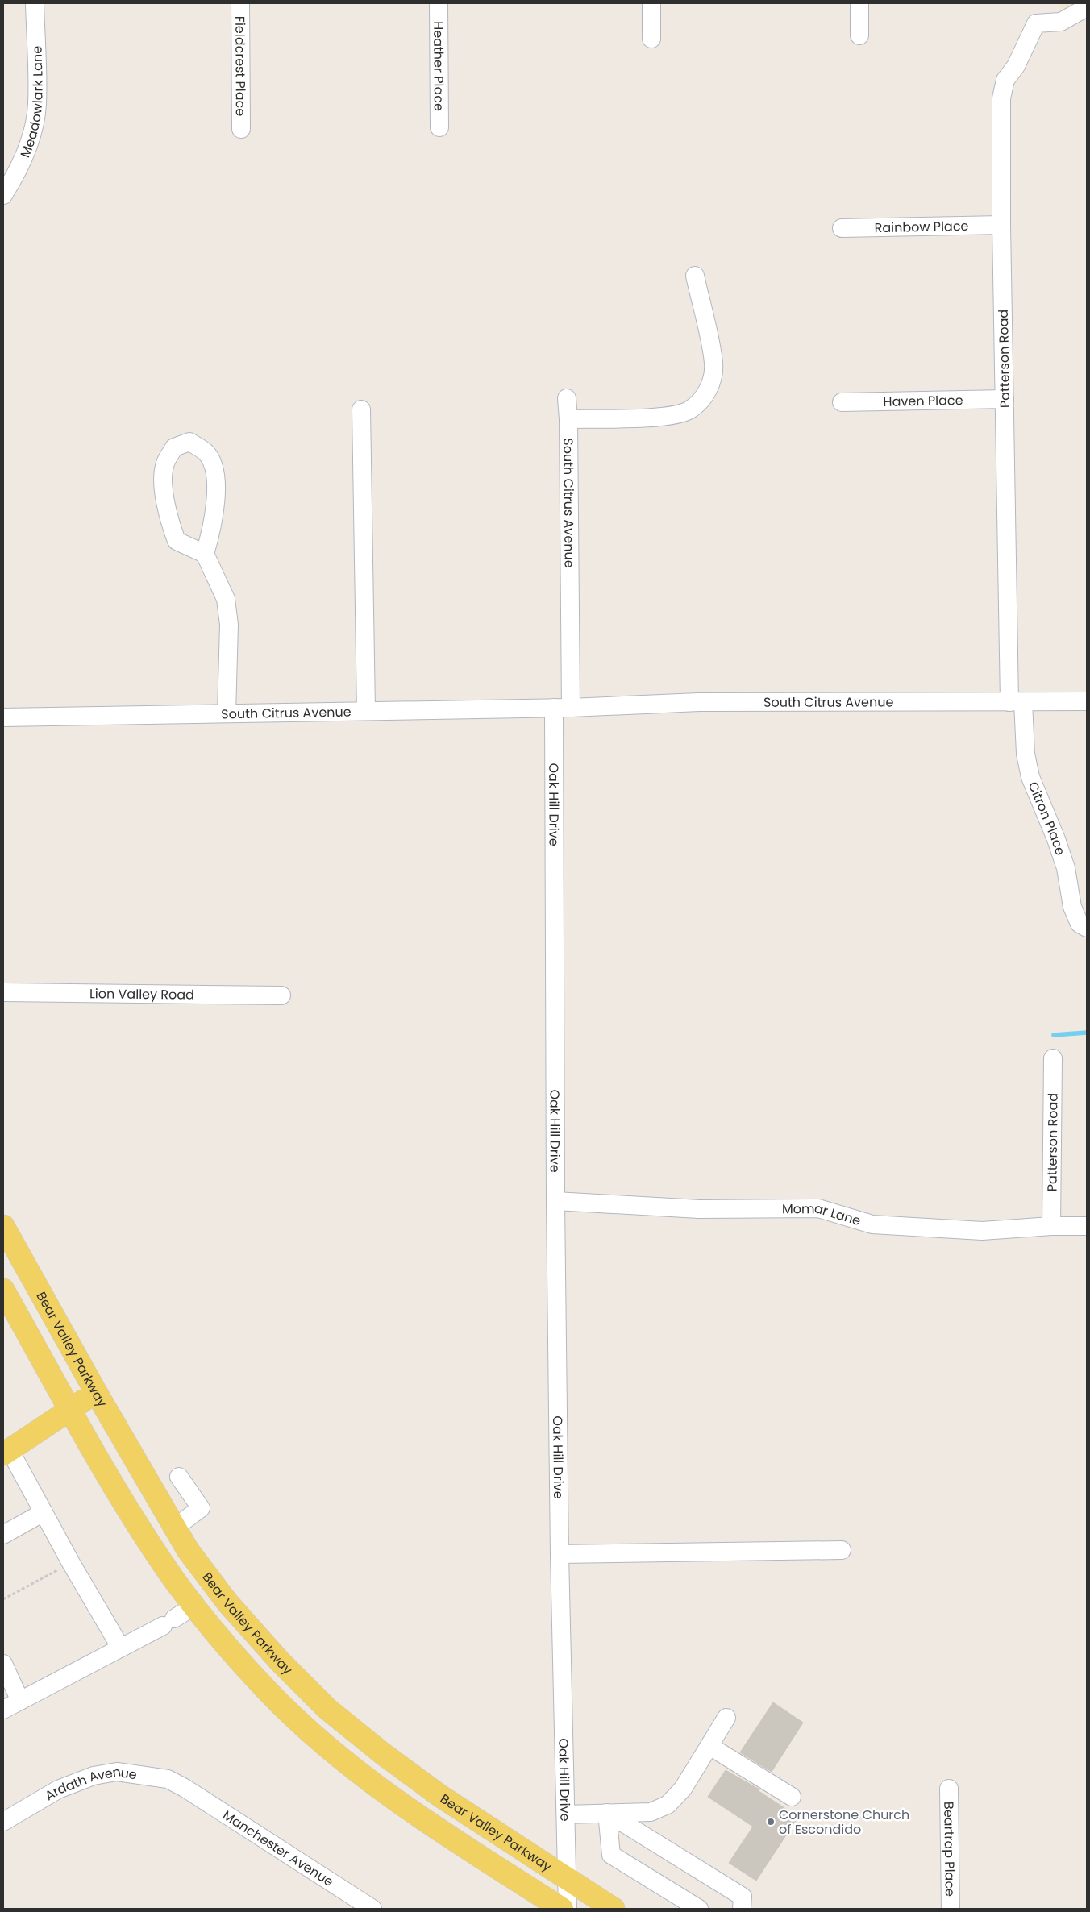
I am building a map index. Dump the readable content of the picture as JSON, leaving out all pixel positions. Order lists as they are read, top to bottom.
{
  "streets": {
    "main road": ["Bear Valley Parkway"],
    "street": [
      "Heather Place",
      "Fieldcrest Place",
      "Meadowlark Lane",
      "Rainbow Place",
      "Patterson Road",
      "Haven Place",
      "South Citrus Avenue",
      "Oak Hill Drive",
      "Citron Place",
      "Lion Valley Road",
      "Momar Lane",
      "Ardath Avenue",
      "Manchester Avenue",
      "Beartrap Place"
    ]
  },
  "crossings": [
    ["Rainbow Place", "Patterson Road"],
    ["Patterson Road", "Haven Place"],
    ["Patterson Road", "South Citrus Avenue"],
    ["Patterson Road", "Citron Place"],
    ["Patterson Road", "Momar Lane"],
    ["South Citrus Avenue", "Oak Hill Drive"],
    ["South Citrus Avenue", "Citron Place"],
    ["Oak Hill Drive", "Momar Lane"],
    ["Oak Hill Drive", "Bear Valley Parkway"],
    ["Ardath Avenue", "Manchester Avenue"]
  ],
  "places": ["Cornerstone Church of Escondido"]
}
